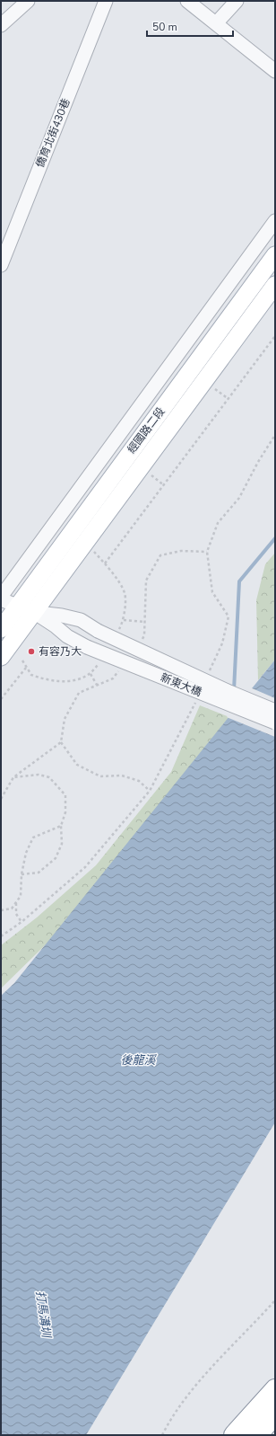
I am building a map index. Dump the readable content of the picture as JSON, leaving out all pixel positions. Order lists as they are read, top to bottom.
{
  "streets": {
    "main road": ["經國路二段"],
    "street": ["僑育北街430巷", "新東大橋"]
  },
  "crossings": [
    ["經國路二段", "新東大橋"]
  ],
  "water": ["後龍溪", "打馬溝圳"],
  "places": ["有容乃大"],
  "scale_bar": "50 m"
}
